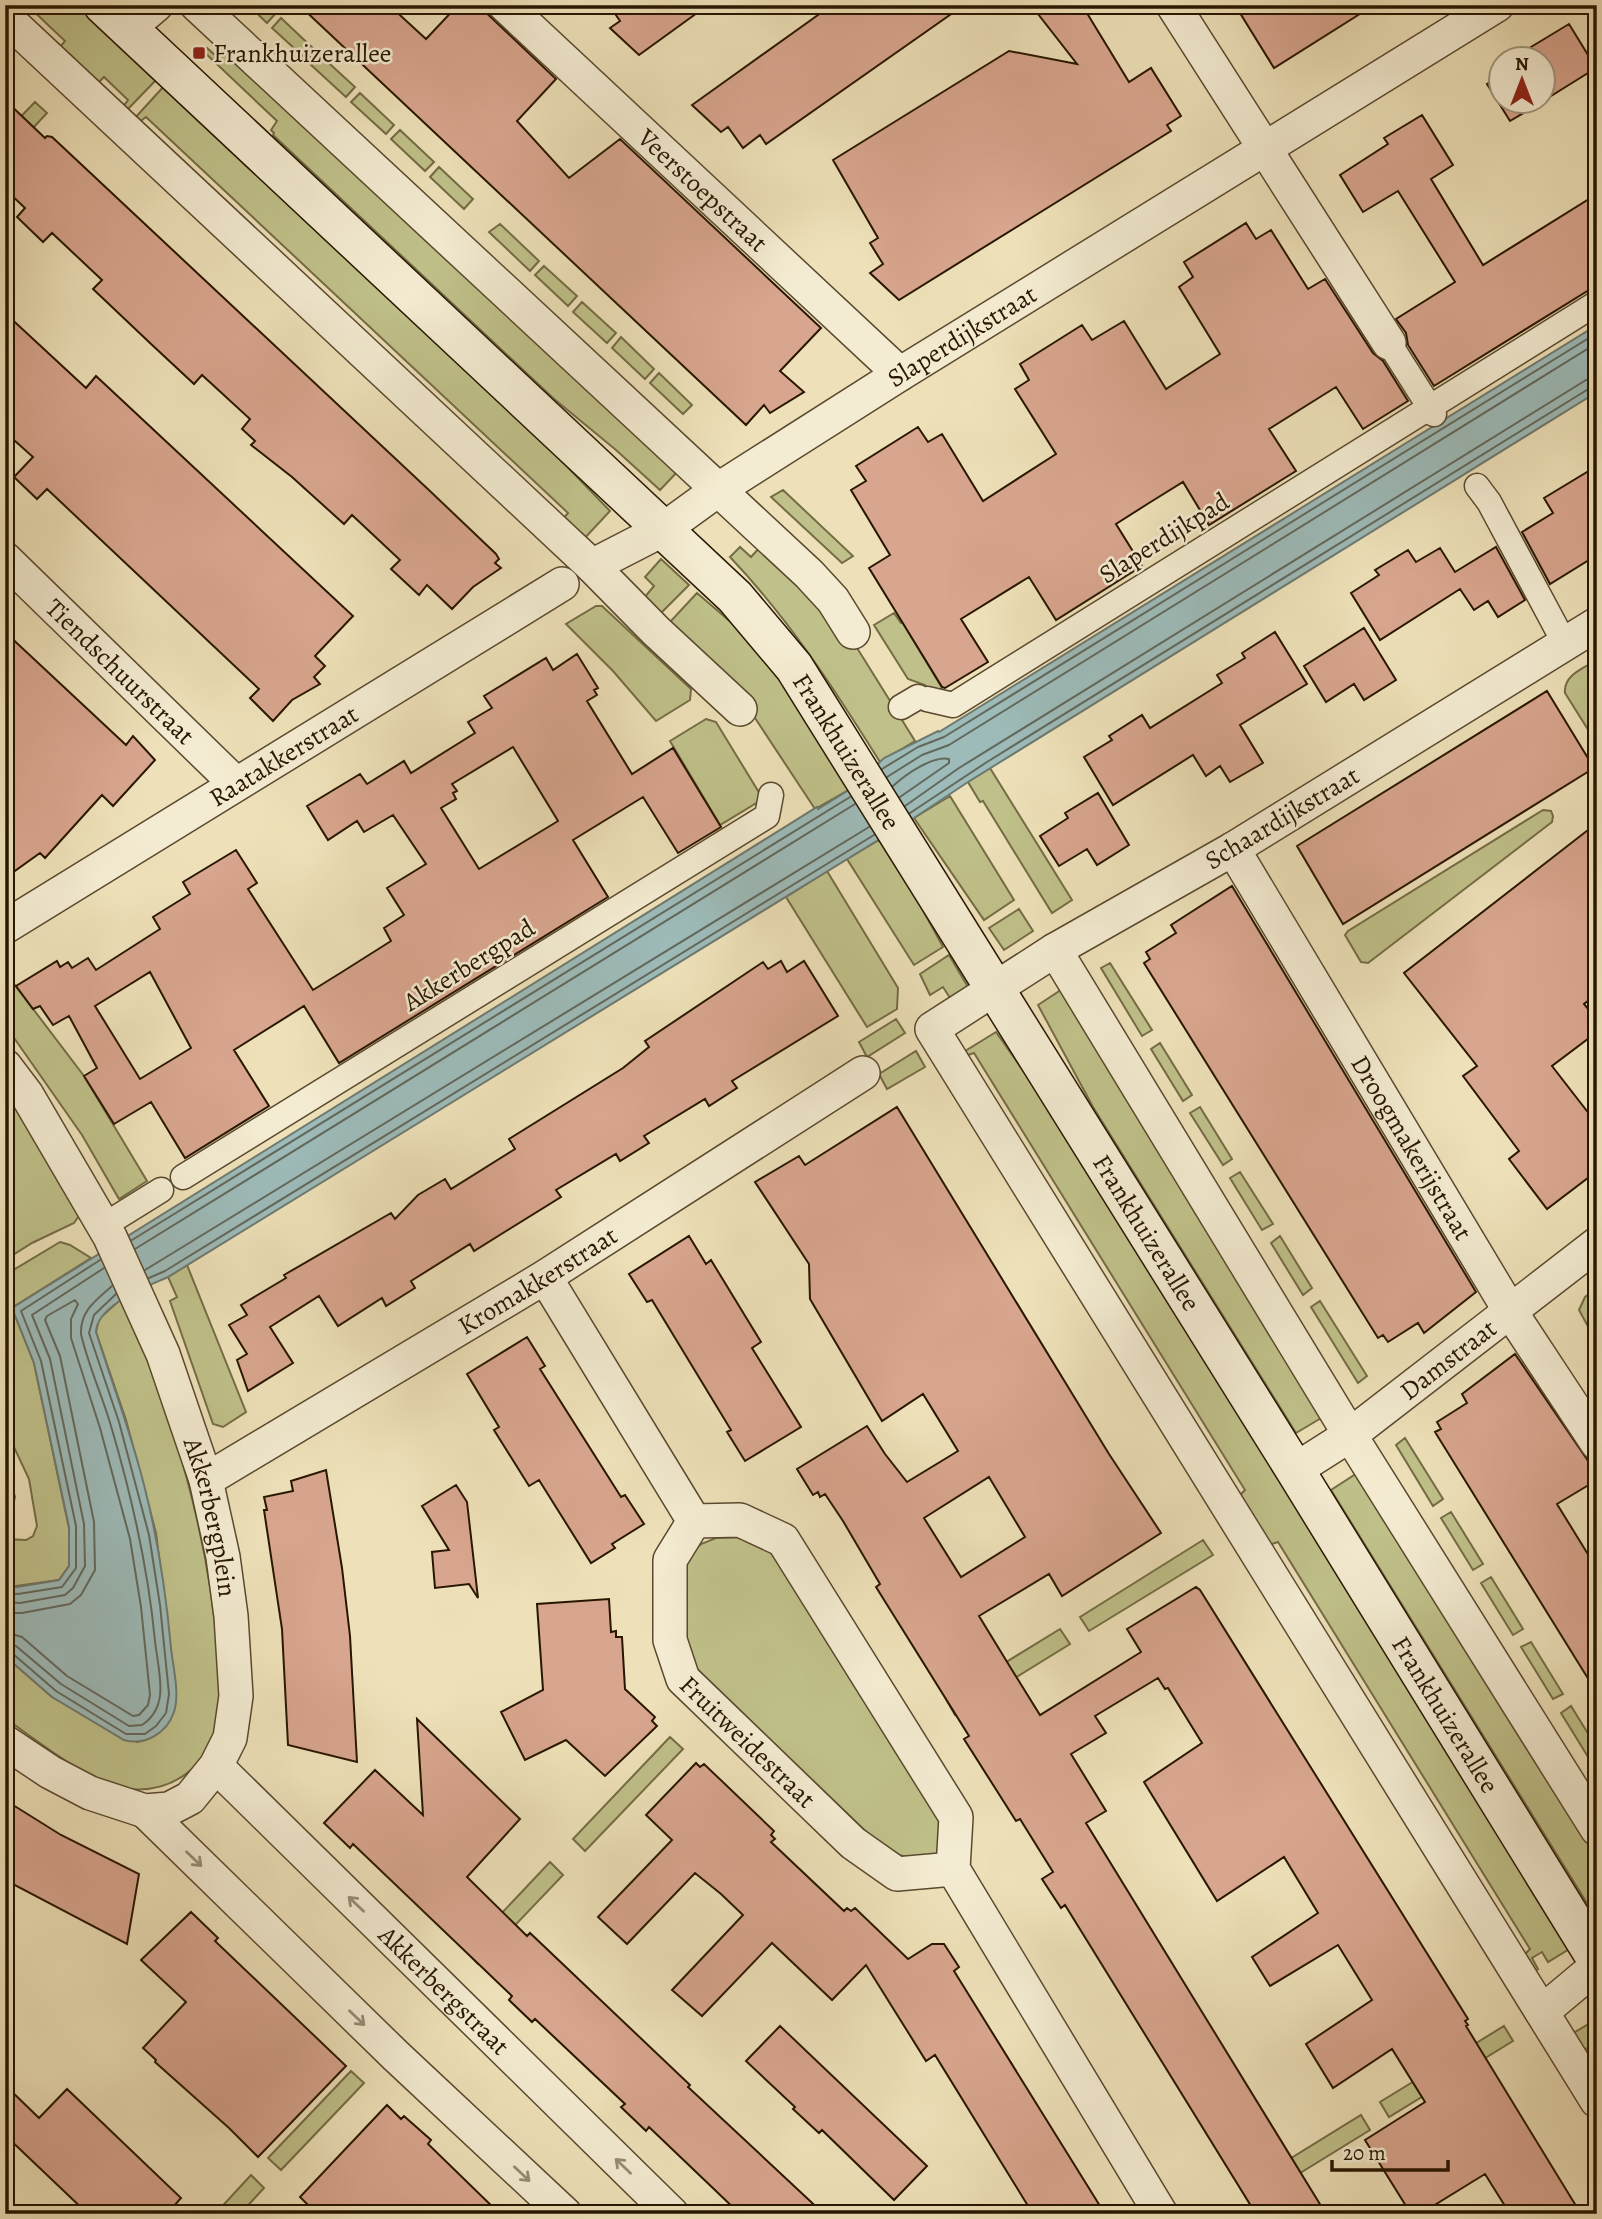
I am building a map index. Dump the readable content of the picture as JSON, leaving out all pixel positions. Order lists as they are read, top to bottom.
{
  "streets": {
    "main road": ["Frankhuizerallee"],
    "street": [
      "Veerstoepstraat",
      "Slaperdijkstraat",
      "Slaperdijkpad",
      "Tiendschuurstraat",
      "Raatakkerstraat",
      "Schaardijkstraat",
      "Akkerbergpad",
      "Droogmakerijstraat",
      "Kromakkerstraat",
      "Damstraat",
      "Akkerbergplein",
      "Fruitweidestraat",
      "Akkerbergstraat"
    ]
  },
  "crossings": [
    ["Veerstoepstraat", "Slaperdijkstraat"],
    ["Slaperdijkstraat", "Frankhuizerallee"],
    ["Tiendschuurstraat", "Raatakkerstraat"],
    ["Frankhuizerallee", "Schaardijkstraat"],
    ["Frankhuizerallee", "Damstraat"],
    ["Schaardijkstraat", "Droogmakerijstraat"],
    ["Droogmakerijstraat", "Damstraat"],
    ["Kromakkerstraat", "Akkerbergplein"],
    ["Akkerbergplein", "Akkerbergstraat"]
  ],
  "places": {
    "transit": ["Frankhuizerallee"]
  },
  "scale_bar": "20 m",
  "north": "top"
}
